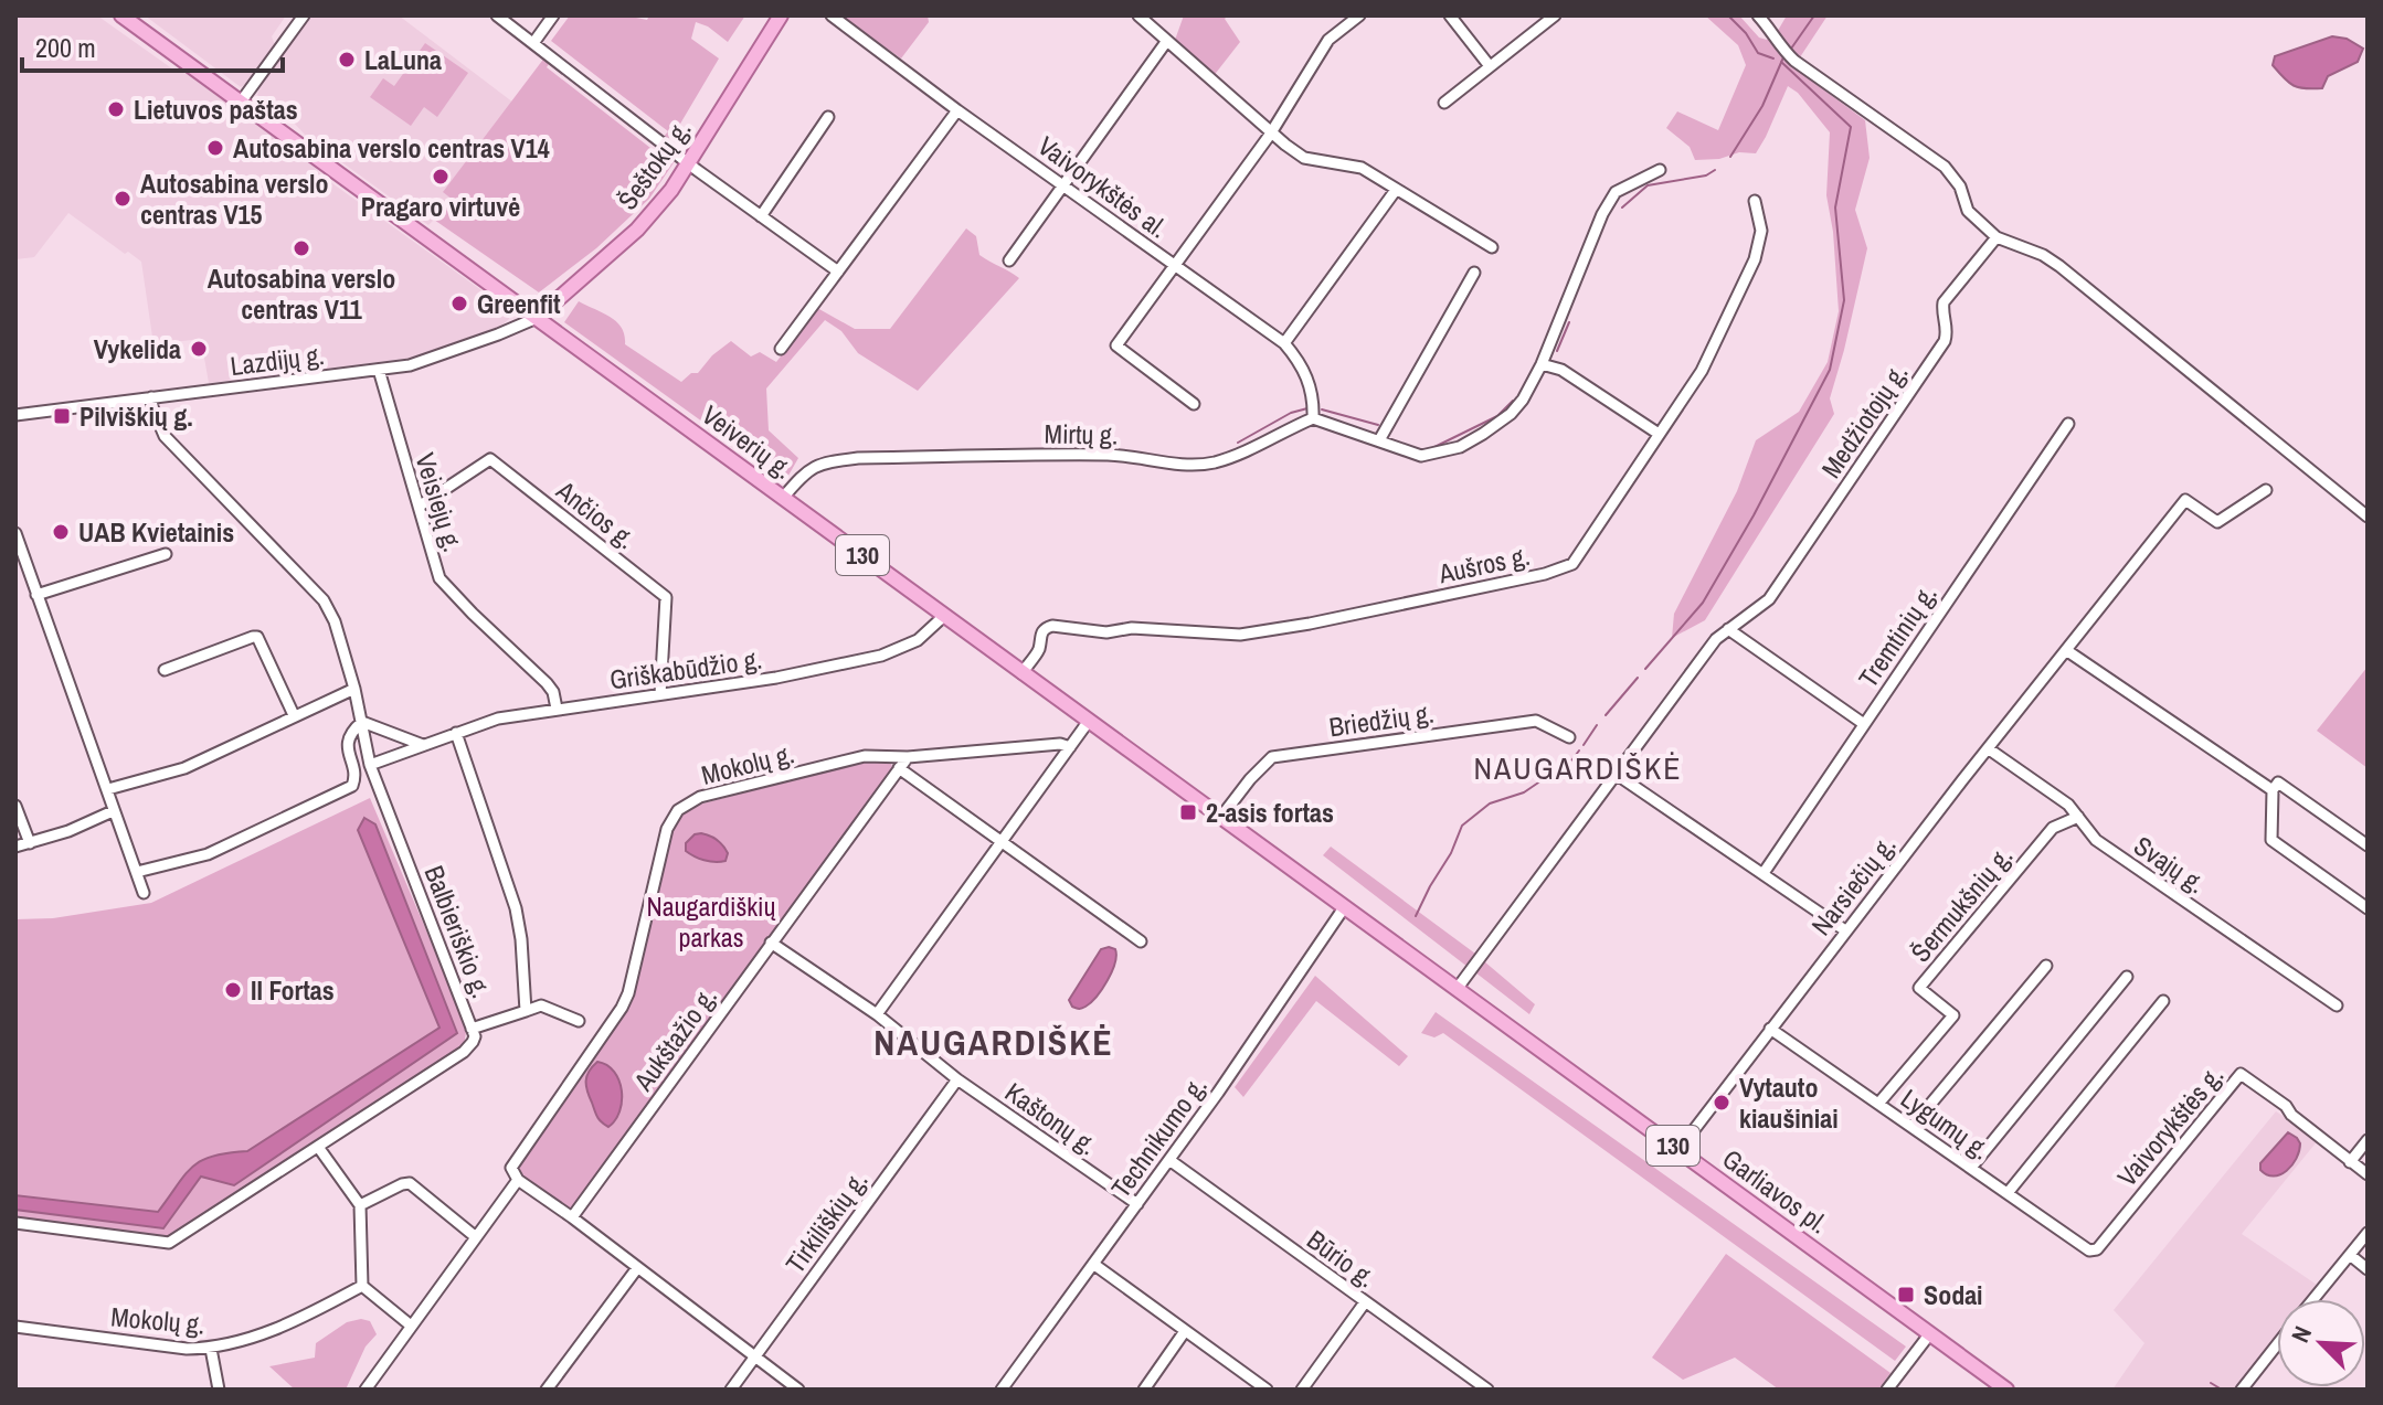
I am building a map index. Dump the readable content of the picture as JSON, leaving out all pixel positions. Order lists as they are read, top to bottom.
{
  "streets": {
    "main road": [
      "Šeštokų g.",
      "Veiverių g.",
      "130",
      "Garliavos pl."
    ],
    "street": [
      "Vaivorykštės al.",
      "Lazdijų g.",
      "Medžiotojų g.",
      "Mirtų g.",
      "Veisiejų g.",
      "Ančios g.",
      "Aušros g.",
      "Tremtinių g.",
      "Griškabūdžio g.",
      "Briedžių g.",
      "Mokolų g.",
      "Svajų g.",
      "Narsiečių g.",
      "Šermukšnių g.",
      "Balbieriškio g.",
      "Aukštažio g.",
      "Kaštonų g.",
      "Lygumų g.",
      "Vaivorykštės g.",
      "Technikumo g.",
      "Tirkiliškių g.",
      "Būrio g."
    ]
  },
  "crossings": [
    ["Šeštokų g.", "Lazdijų g."],
    ["Šeštokų g.", "Veiverių g."],
    ["Vaivorykštės al.", "Mirtų g."],
    ["Lazdijų g.", "Veiverių g."],
    ["Lazdijų g.", "Veisiejų g."],
    ["Lazdijų g.", "Balbieriškio g."],
    ["Medžiotojų g.", "Garliavos pl."],
    ["Mirtų g.", "Veiverių g."],
    ["Veiverių g.", "Aušros g."],
    ["Veiverių g.", "Griškabūdžio g."],
    ["Veiverių g.", "Briedžių g."],
    ["Veiverių g.", "Technikumo g."],
    ["Veiverių g.", "Garliavos pl."],
    ["Veisiejų g.", "Ančios g."],
    ["Veisiejų g.", "Griškabūdžio g."],
    ["Ančios g.", "Griškabūdžio g."],
    ["Griškabūdžio g.", "Balbieriškio g."],
    ["Mokolų g.", "Aukštažio g."],
    ["Svajų g.", "Narsiečių g."],
    ["Svajų g.", "Šermukšnių g."],
    ["Narsiečių g.", "Lygumų g."],
    ["Narsiečių g.", "Garliavos pl."],
    ["Šermukšnių g.", "Lygumų g."],
    ["Aukštažio g.", "Kaštonų g."],
    ["Kaštonų g.", "Technikumo g."],
    ["Kaštonų g.", "Tirkiliškių g."],
    ["Lygumų g.", "Vaivorykštės g."],
    ["Technikumo g.", "Garliavos pl."],
    ["Technikumo g.", "Būrio g."]
  ],
  "districts": ["NAUGARDIŠKĖ", "NAUGARDIŠKĖ"],
  "parks": ["Naugardiškių parkas"],
  "places": {
    "other": [
      "LaLuna",
      "Lietuvos paštas",
      "Autosabina verslo centras V14",
      "Pragaro virtuvė",
      "Autosabina verslo centras V15",
      "Autosabina verslo centras V11",
      "Greenfit",
      "Vykelida",
      "UAB Kvietainis",
      "II Fortas",
      "Vytauto kiaušiniai"
    ],
    "transit": ["Pilviškių g.", "2-asis fortas", "Sodai"]
  },
  "scale_bar": "200 m",
  "north": "top left"
}
